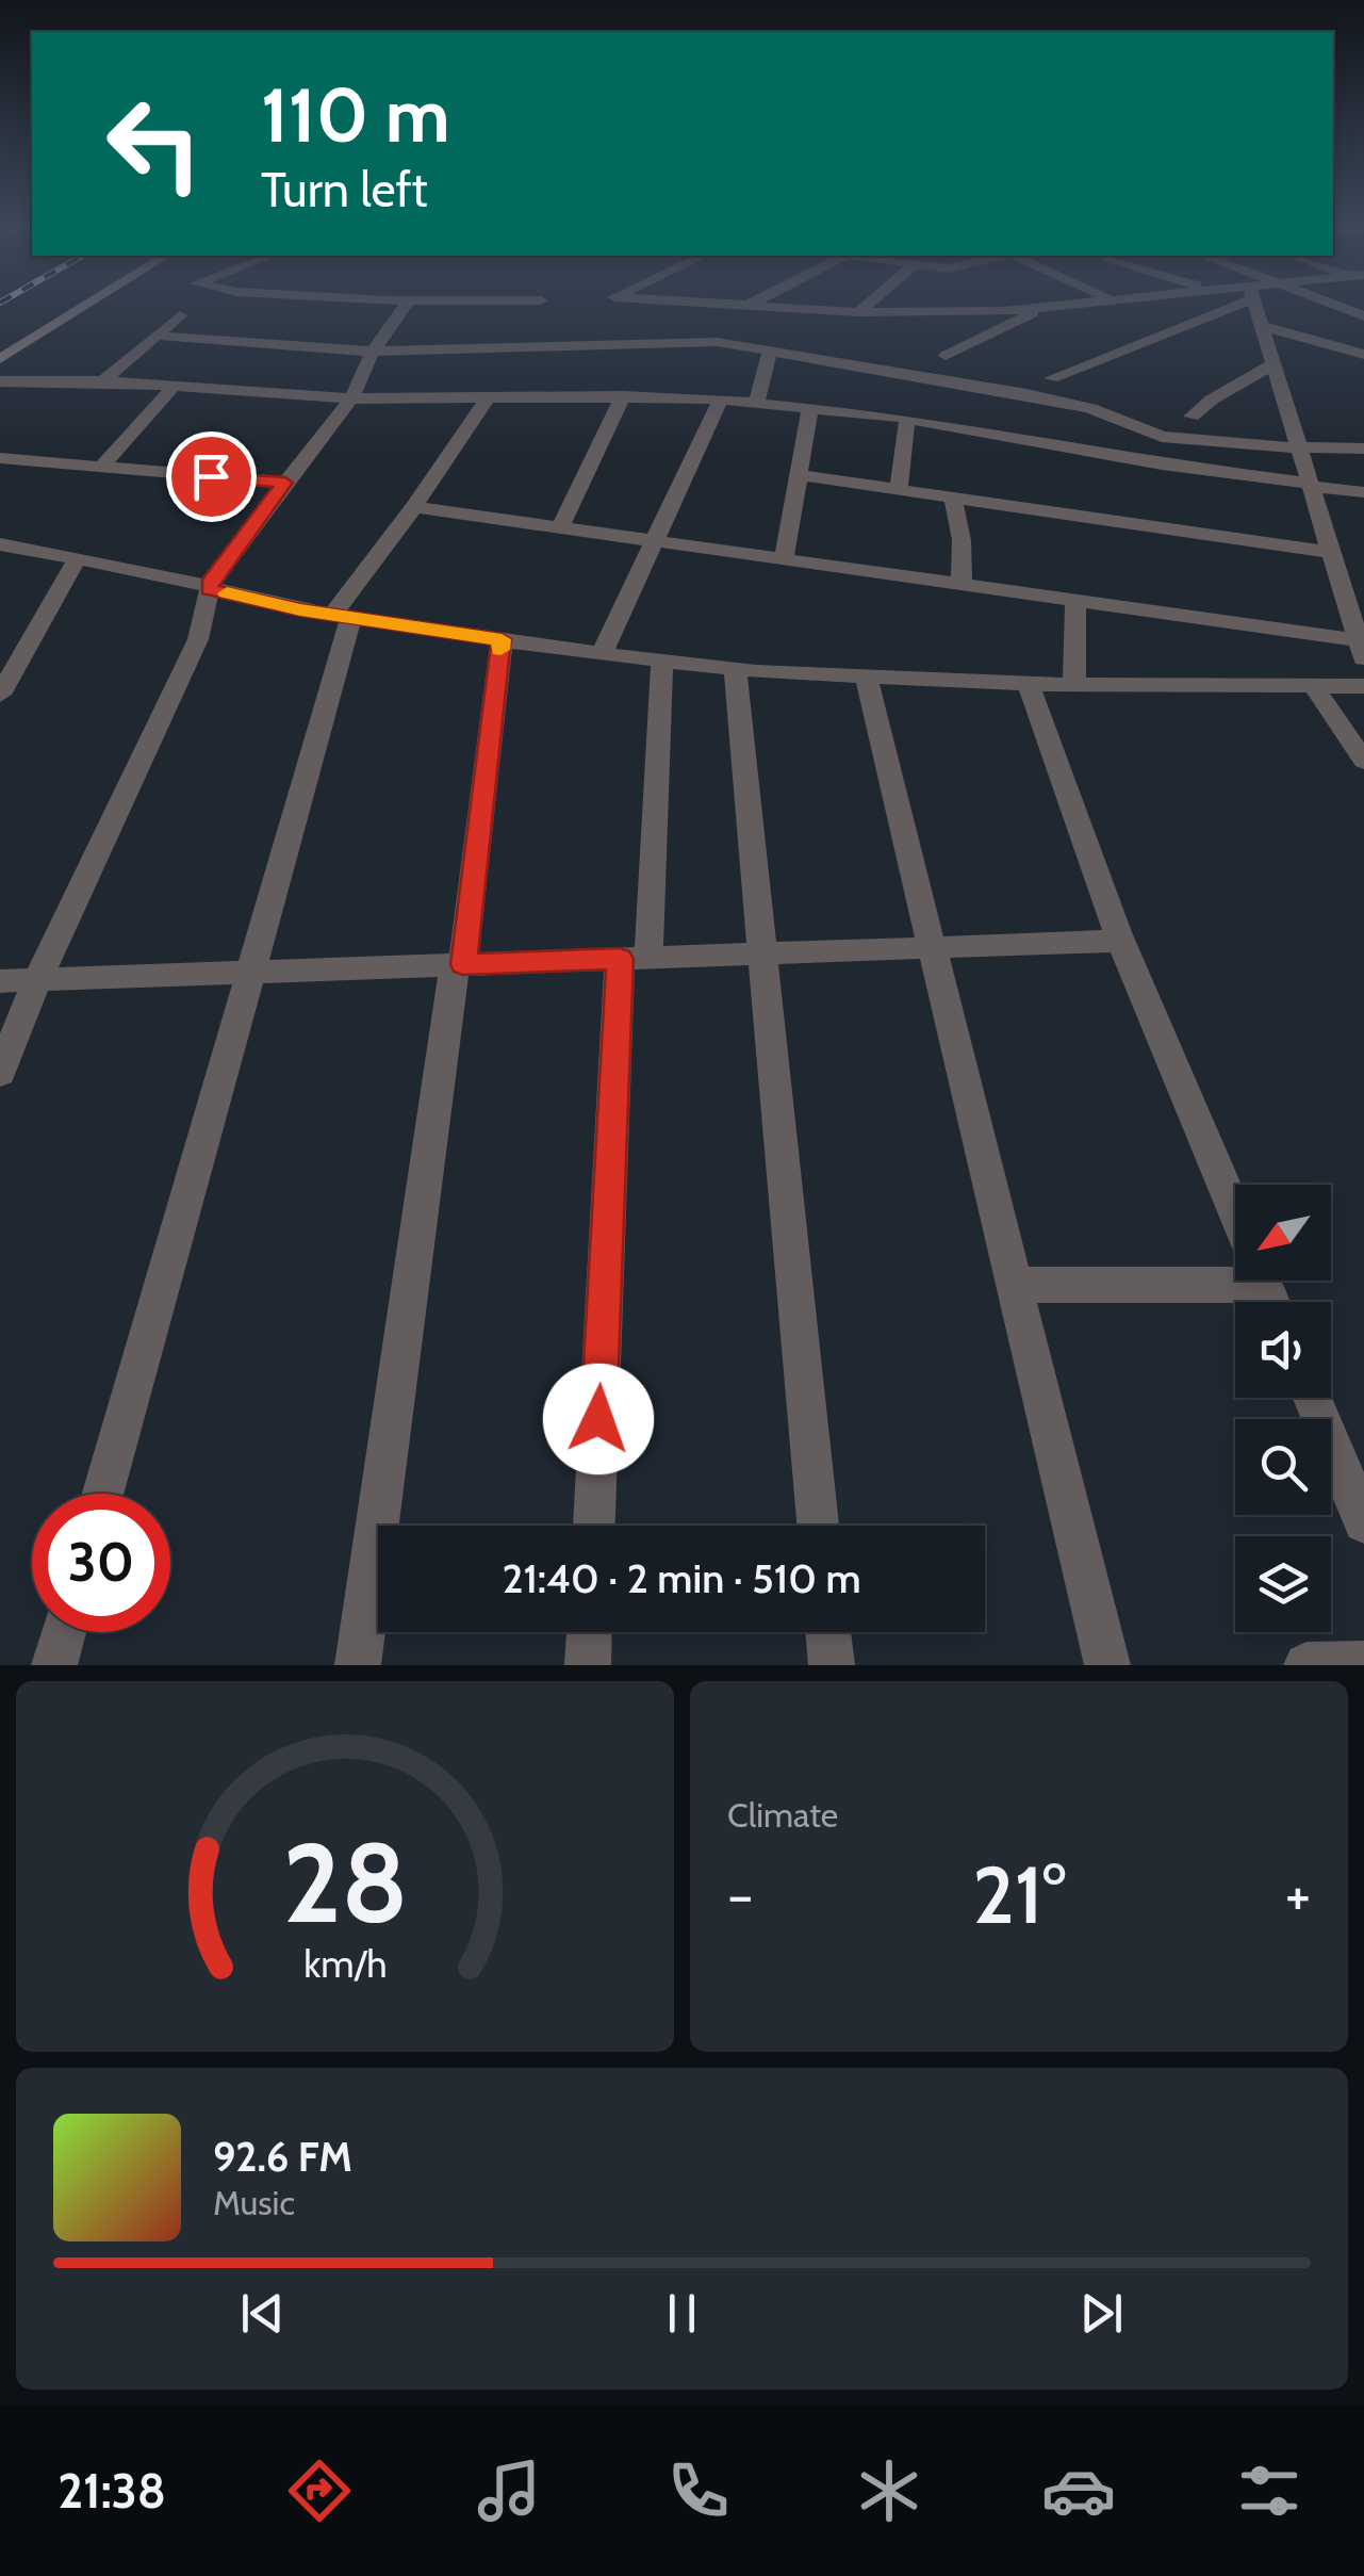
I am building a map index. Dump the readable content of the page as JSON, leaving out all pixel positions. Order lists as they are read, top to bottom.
{
  "north": "bottom left",
  "page": {
    "turn": ["110 m", "Turn left"],
    "limit": "30",
    "trip": "21:40 · 2 min · 510 m",
    "tile": "Climate",
    "heat": ["−", "21°", "+"],
    "song": ["92.6 FM", "Music"],
    "tabs": "21:38",
    "gauge": ["28", "km/h"]
  }
}
